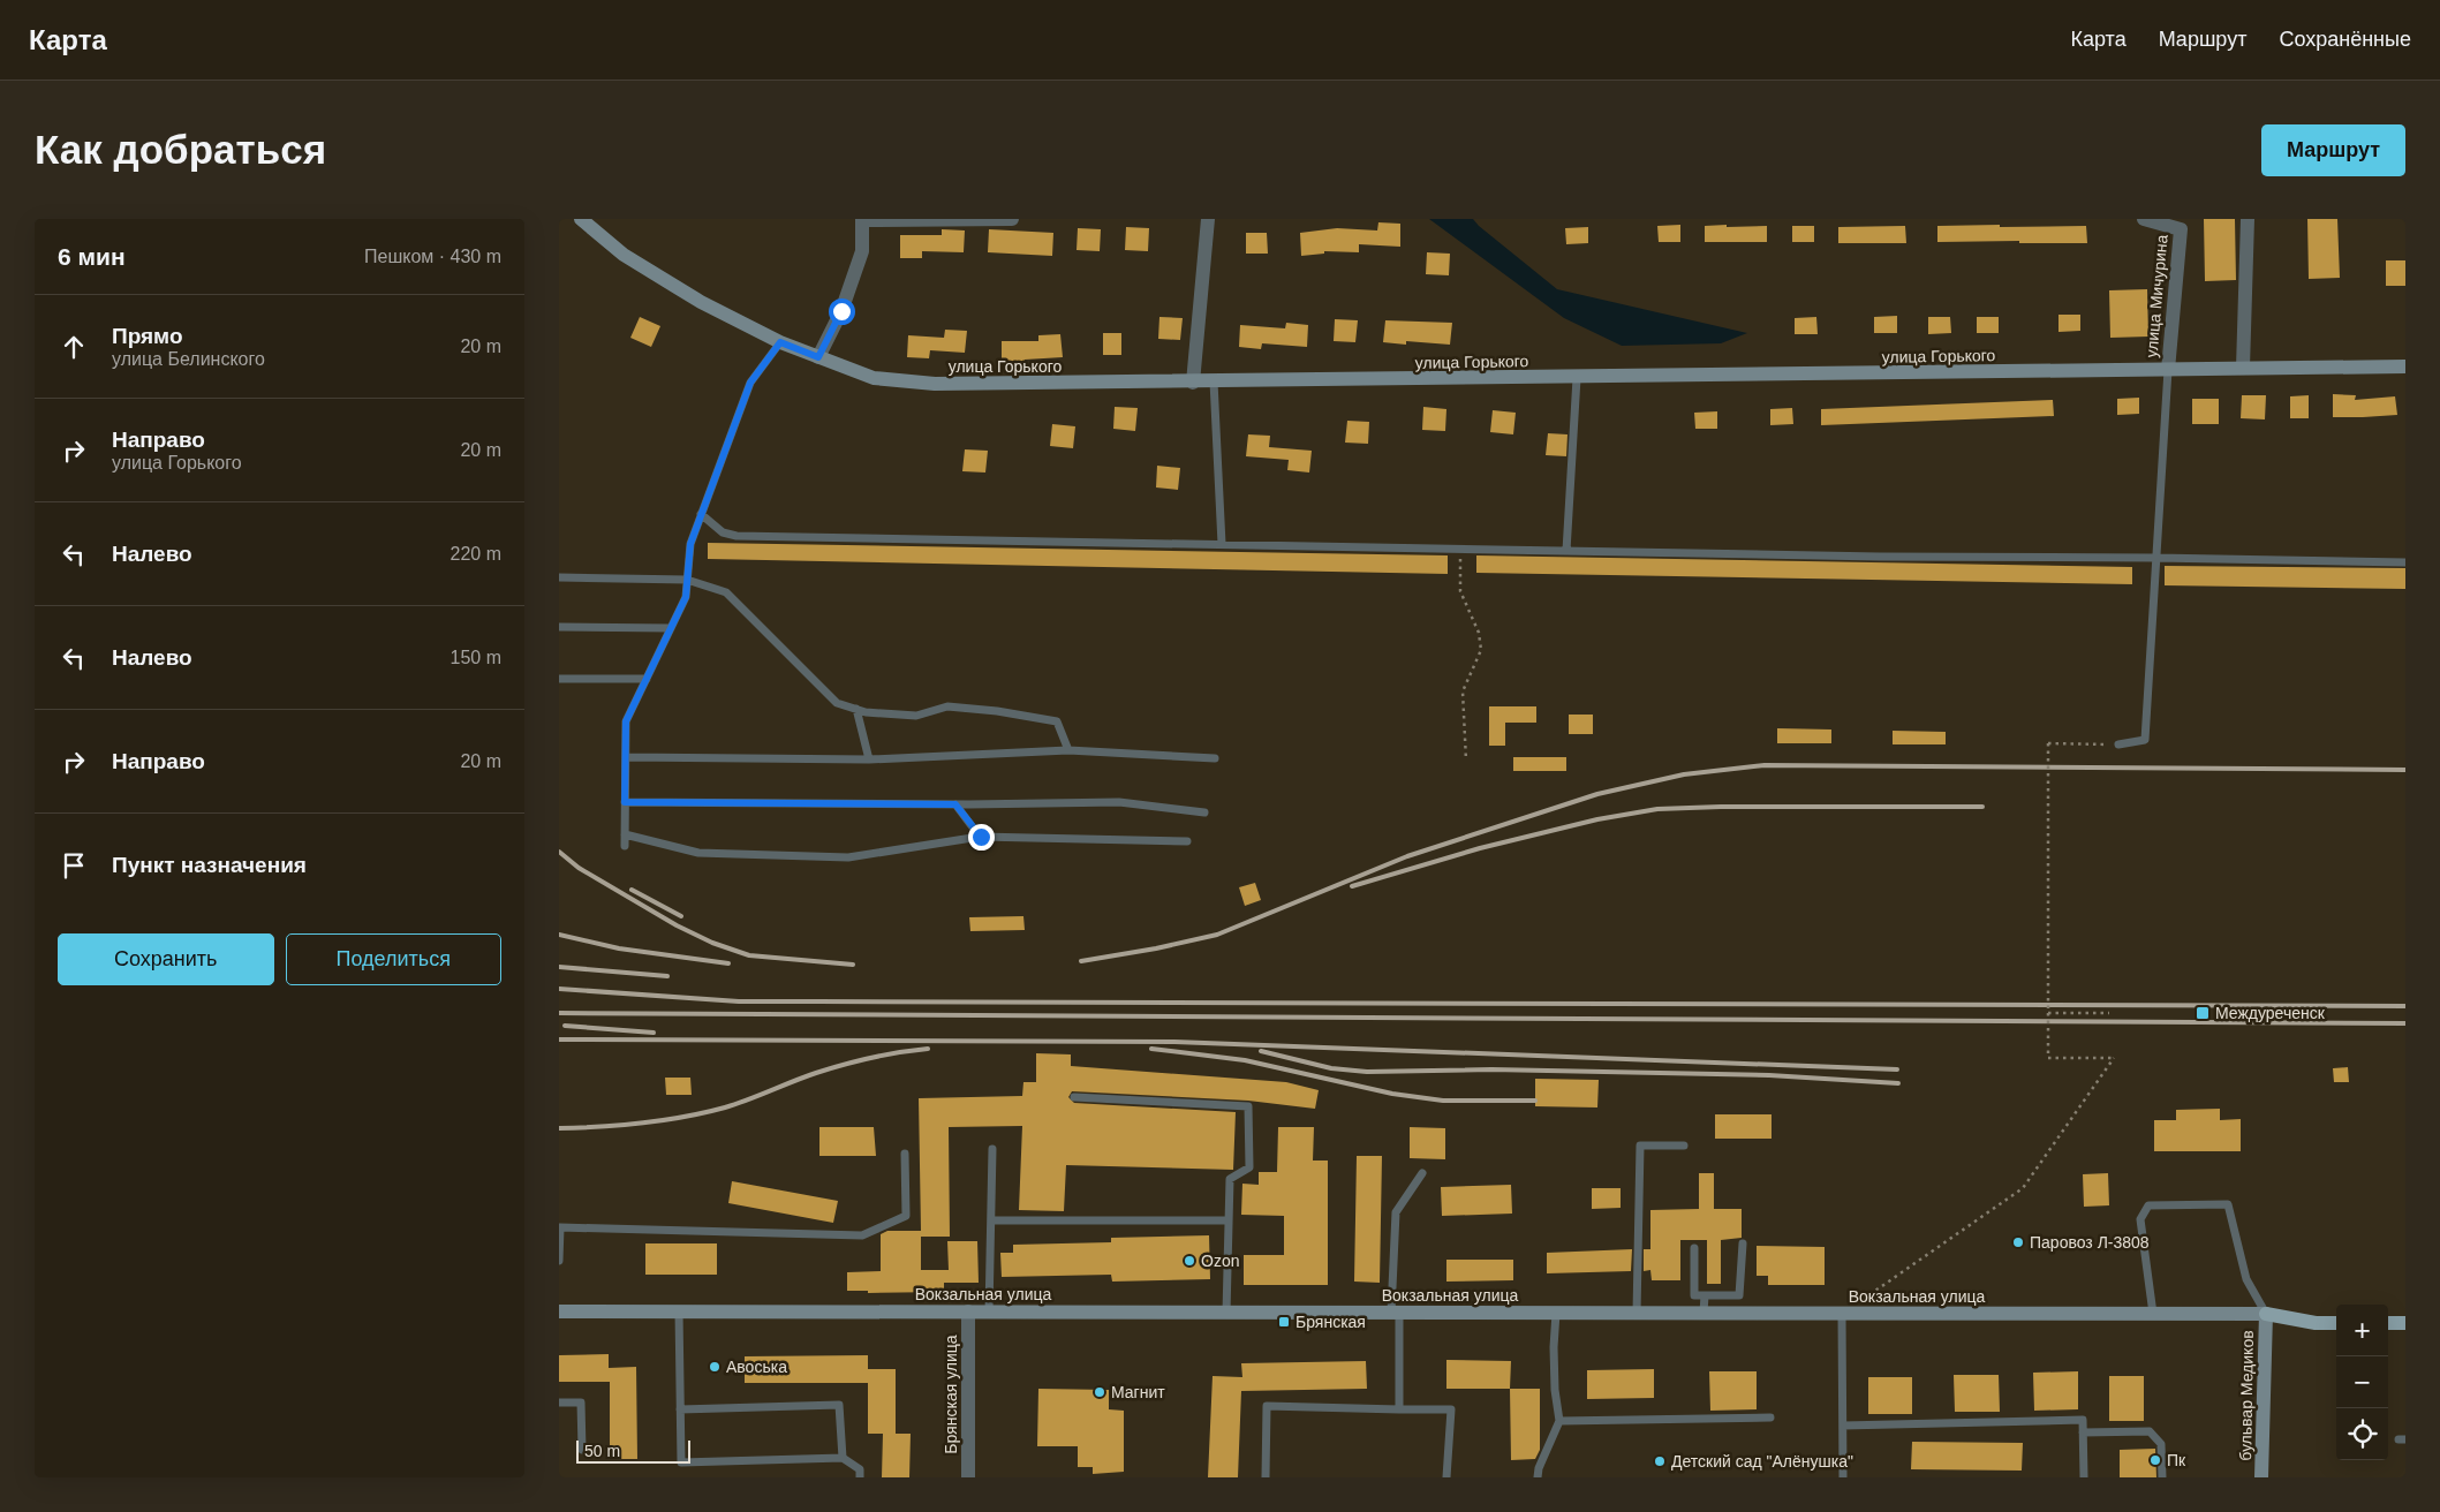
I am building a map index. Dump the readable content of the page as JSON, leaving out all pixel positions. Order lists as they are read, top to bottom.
{
  "streets": {
    "main road": ["улица Горького", "Вокзальная улица", "бульвар Медиков"],
    "street": ["улица Мичурина", "Брянская улица"]
  },
  "crossings": [
    ["улица Мичурина", "улица Горького"],
    ["Вокзальная улица", "Брянская улица"],
    ["Вокзальная улица", "бульвар Медиков"]
  ],
  "places": {
    "transit": ["Междуреченск", "Брянская"],
    "other": [
      "Паровоз Л-3808",
      "Ozon",
      "Авоська",
      "Магнит",
      "Пк",
      "Детский сад \"Алёнушка\""
    ]
  },
  "scale_bar": "50 m",
  "page": {
    "header": "Карта",
    "nav": ["Карта", "Маршрут", "Сохранённые"],
    "buttons": [
      "Маршрут",
      ["Сохранить", "Поделиться"]
    ],
    "title": "Как добраться",
    "heading": ["6 мин", "Пешком · 430 m"],
    "list": [
      ["Прямо", "улица Белинского", "20 m"],
      ["Направо", "улица Горького", "20 m"],
      ["Налево", "220 m"],
      ["Налево", "150 m"],
      ["Направо", "20 m"],
      "Пункт назначения"
    ],
    "map_buttons": ["+", "−"],
    "scale": "50 m"
  }
}
